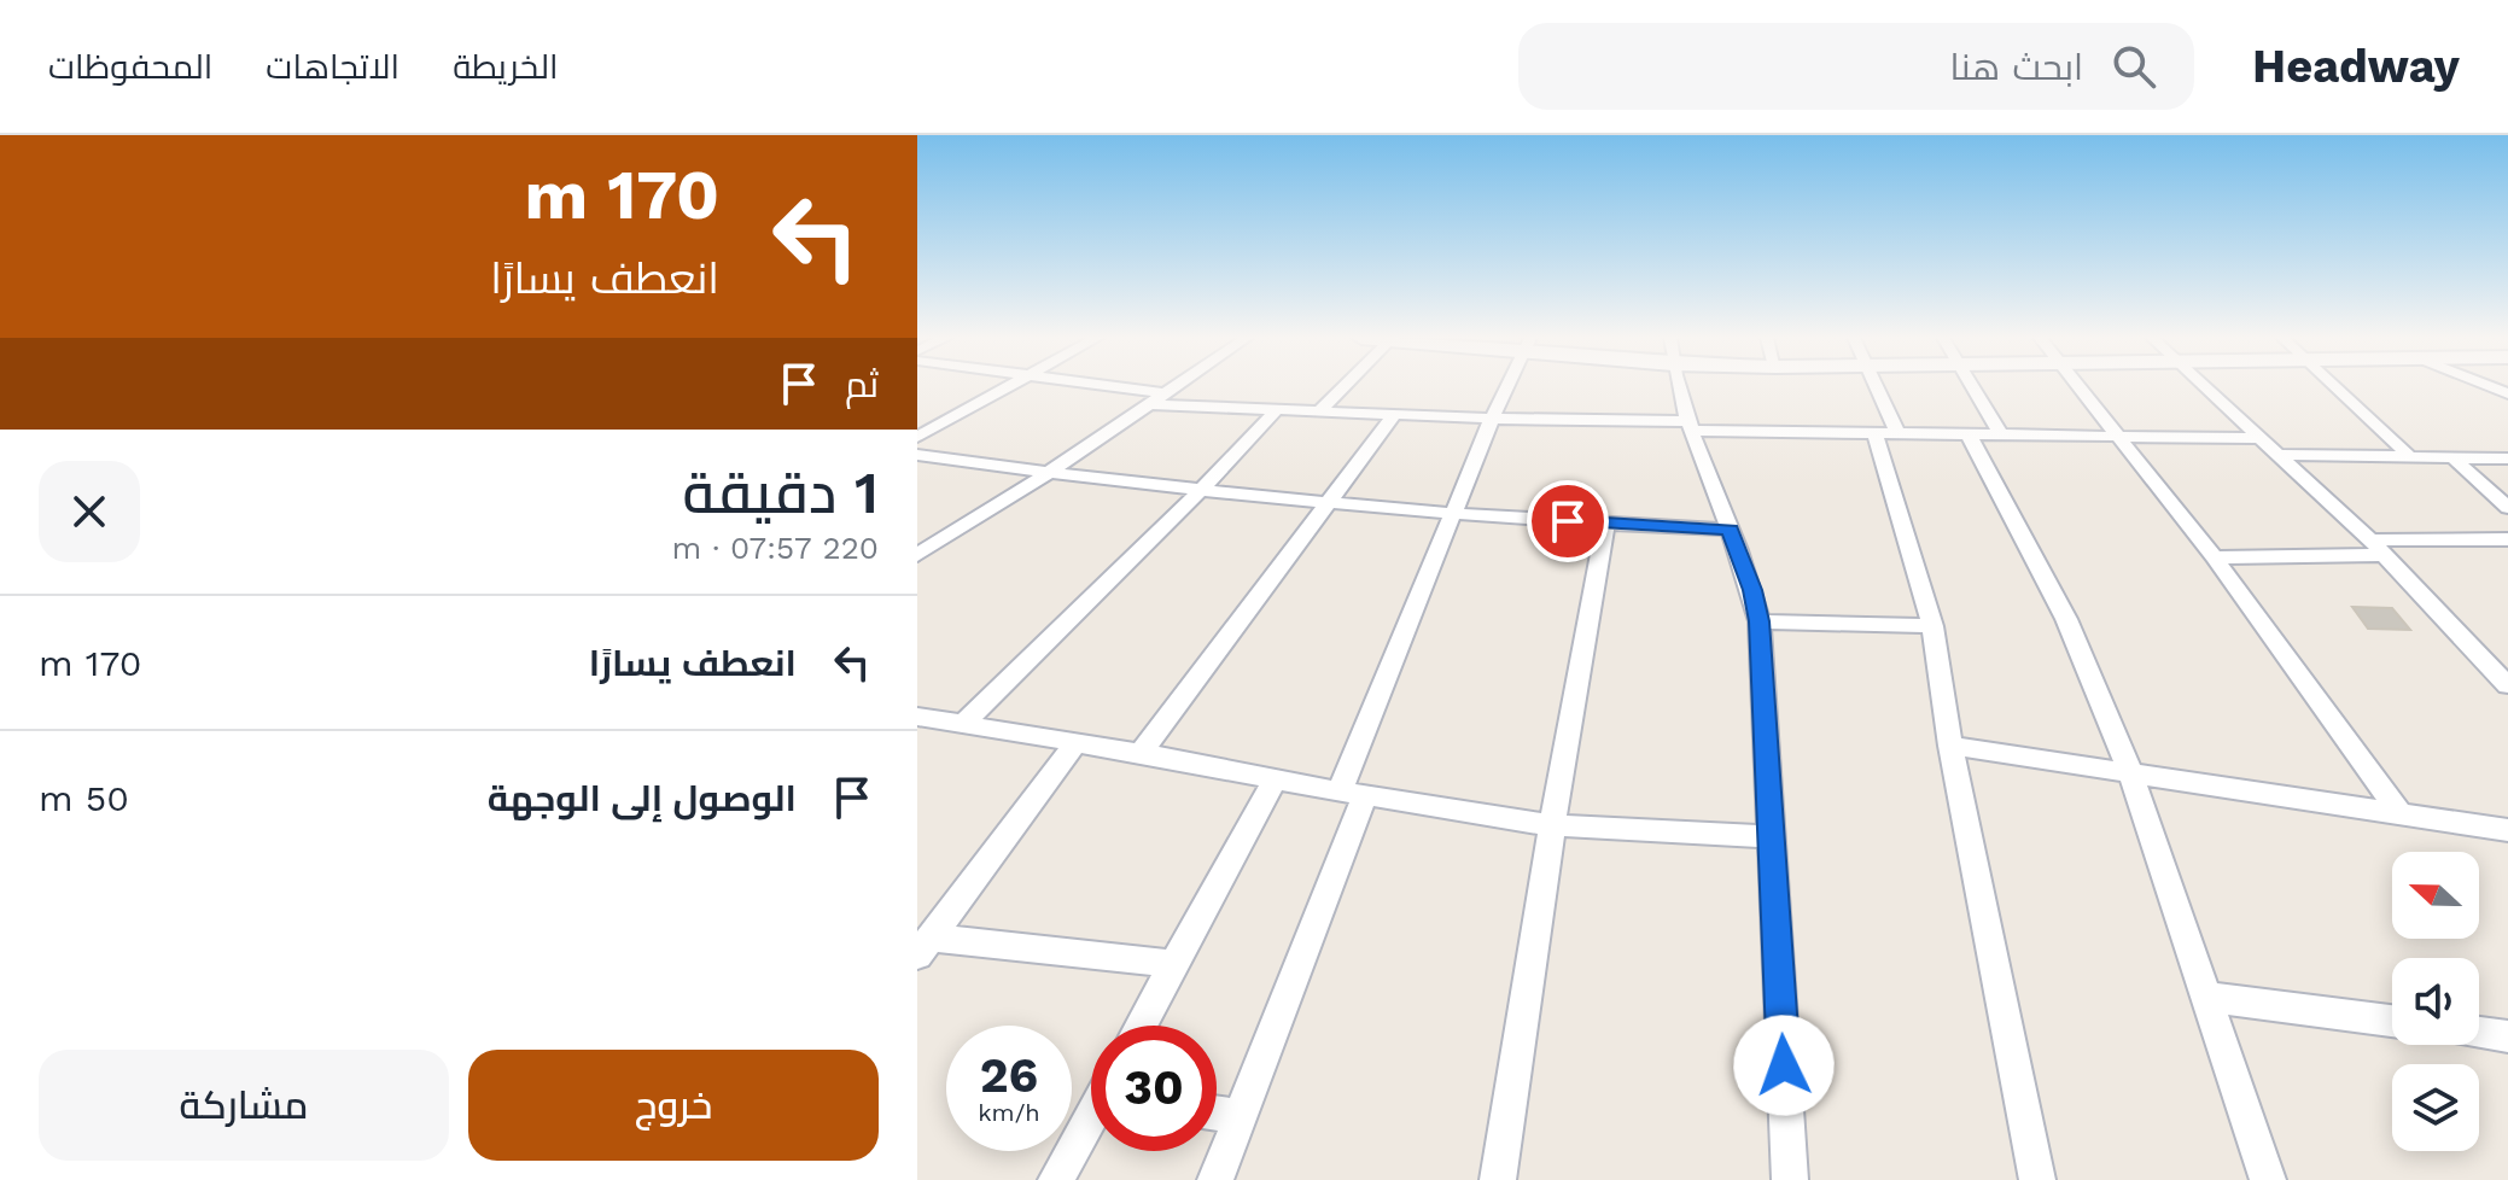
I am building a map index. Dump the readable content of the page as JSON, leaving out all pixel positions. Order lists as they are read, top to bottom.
{
  "north": "left",
  "page": {
    "header": "Headway",
    "search": "ابحث هنا",
    "nav": ["الخريطة", "الاتجاهات", "المحفوظات"],
    "turn": ["170 m", "انعطف يسارًا"],
    "then": "ثم",
    "heading": ["1 دقيقة", "220 m · 07:57"],
    "list": [
      {
        "name": "انعطف يسارًا",
        "value": "170 m"
      },
      {
        "name": "الوصول إلى الوجهة",
        "value": "50 m"
      }
    ],
    "speed": "26 km/h",
    "limit": "30",
    "buttons": ["خروج", "مشاركة"]
  }
}
